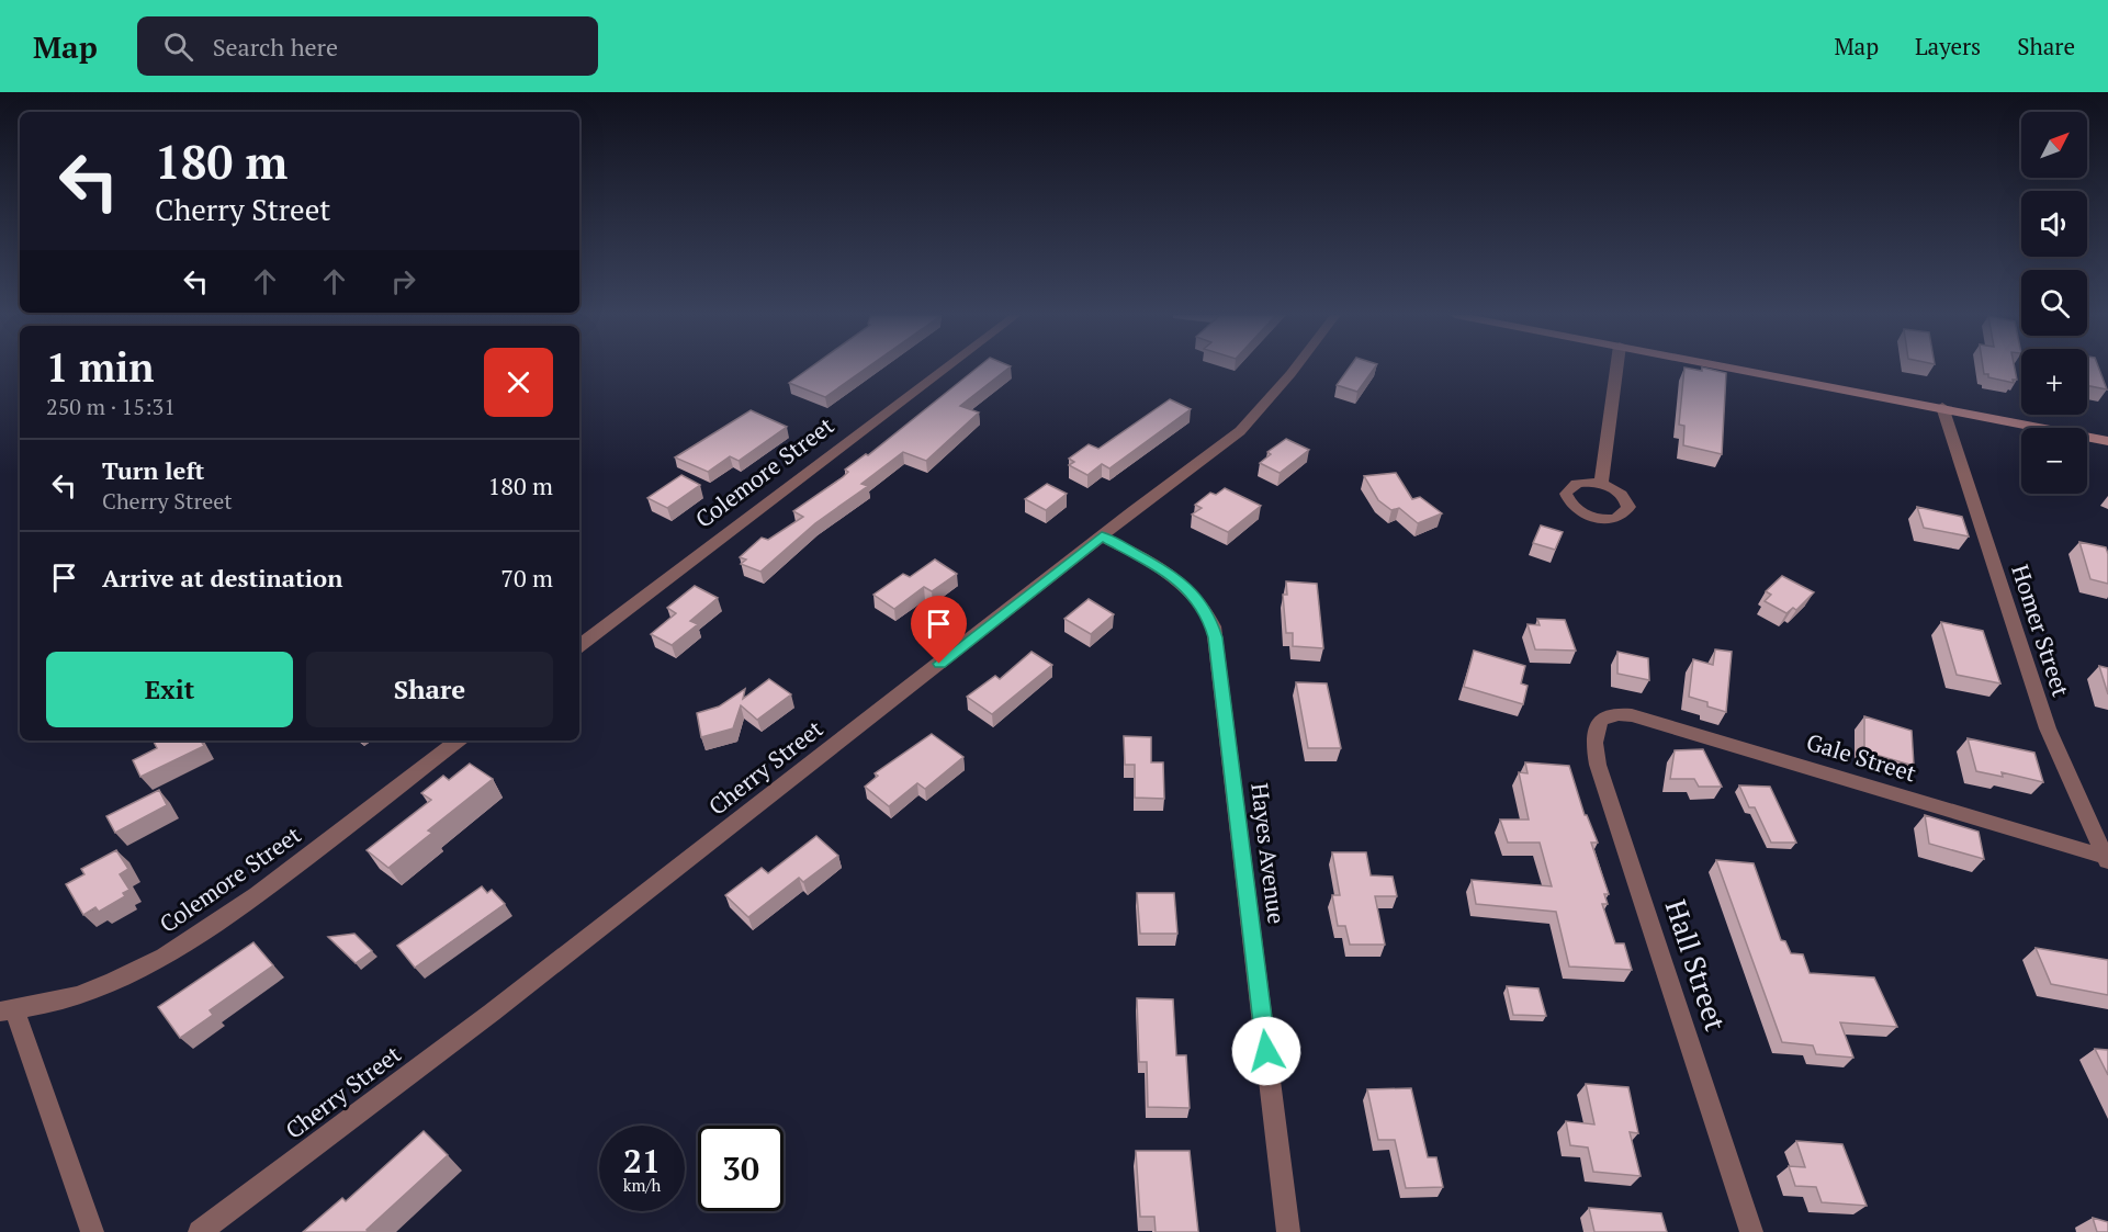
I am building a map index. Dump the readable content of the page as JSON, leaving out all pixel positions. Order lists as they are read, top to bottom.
{
  "streets": {
    "street": [
      "Colemore Street",
      "Homer Street",
      "Gale Street",
      "Cherry Street",
      "Hayes Avenue",
      "Hall Street"
    ]
  },
  "crossings": [
    ["Homer Street", "Gale Street"],
    ["Gale Street", "Hall Street"],
    ["Cherry Street", "Hayes Avenue"]
  ],
  "north": "top right",
  "page": {
    "header": "Map",
    "search": "Search here",
    "nav": ["Map", "Layers", "Share"],
    "map_buttons": ["+", "−"],
    "turn": ["180 m", "Cherry Street"],
    "heading": ["1 min", "250 m · 15:31"],
    "list": [
      {
        "name": "Turn left",
        "note": "Cherry Street",
        "value": "180 m"
      },
      {
        "name": "Arrive at destination",
        "value": "70 m"
      }
    ],
    "buttons": ["Exit", "Share"],
    "speed": "21 km/h",
    "limit": "30"
  }
}
